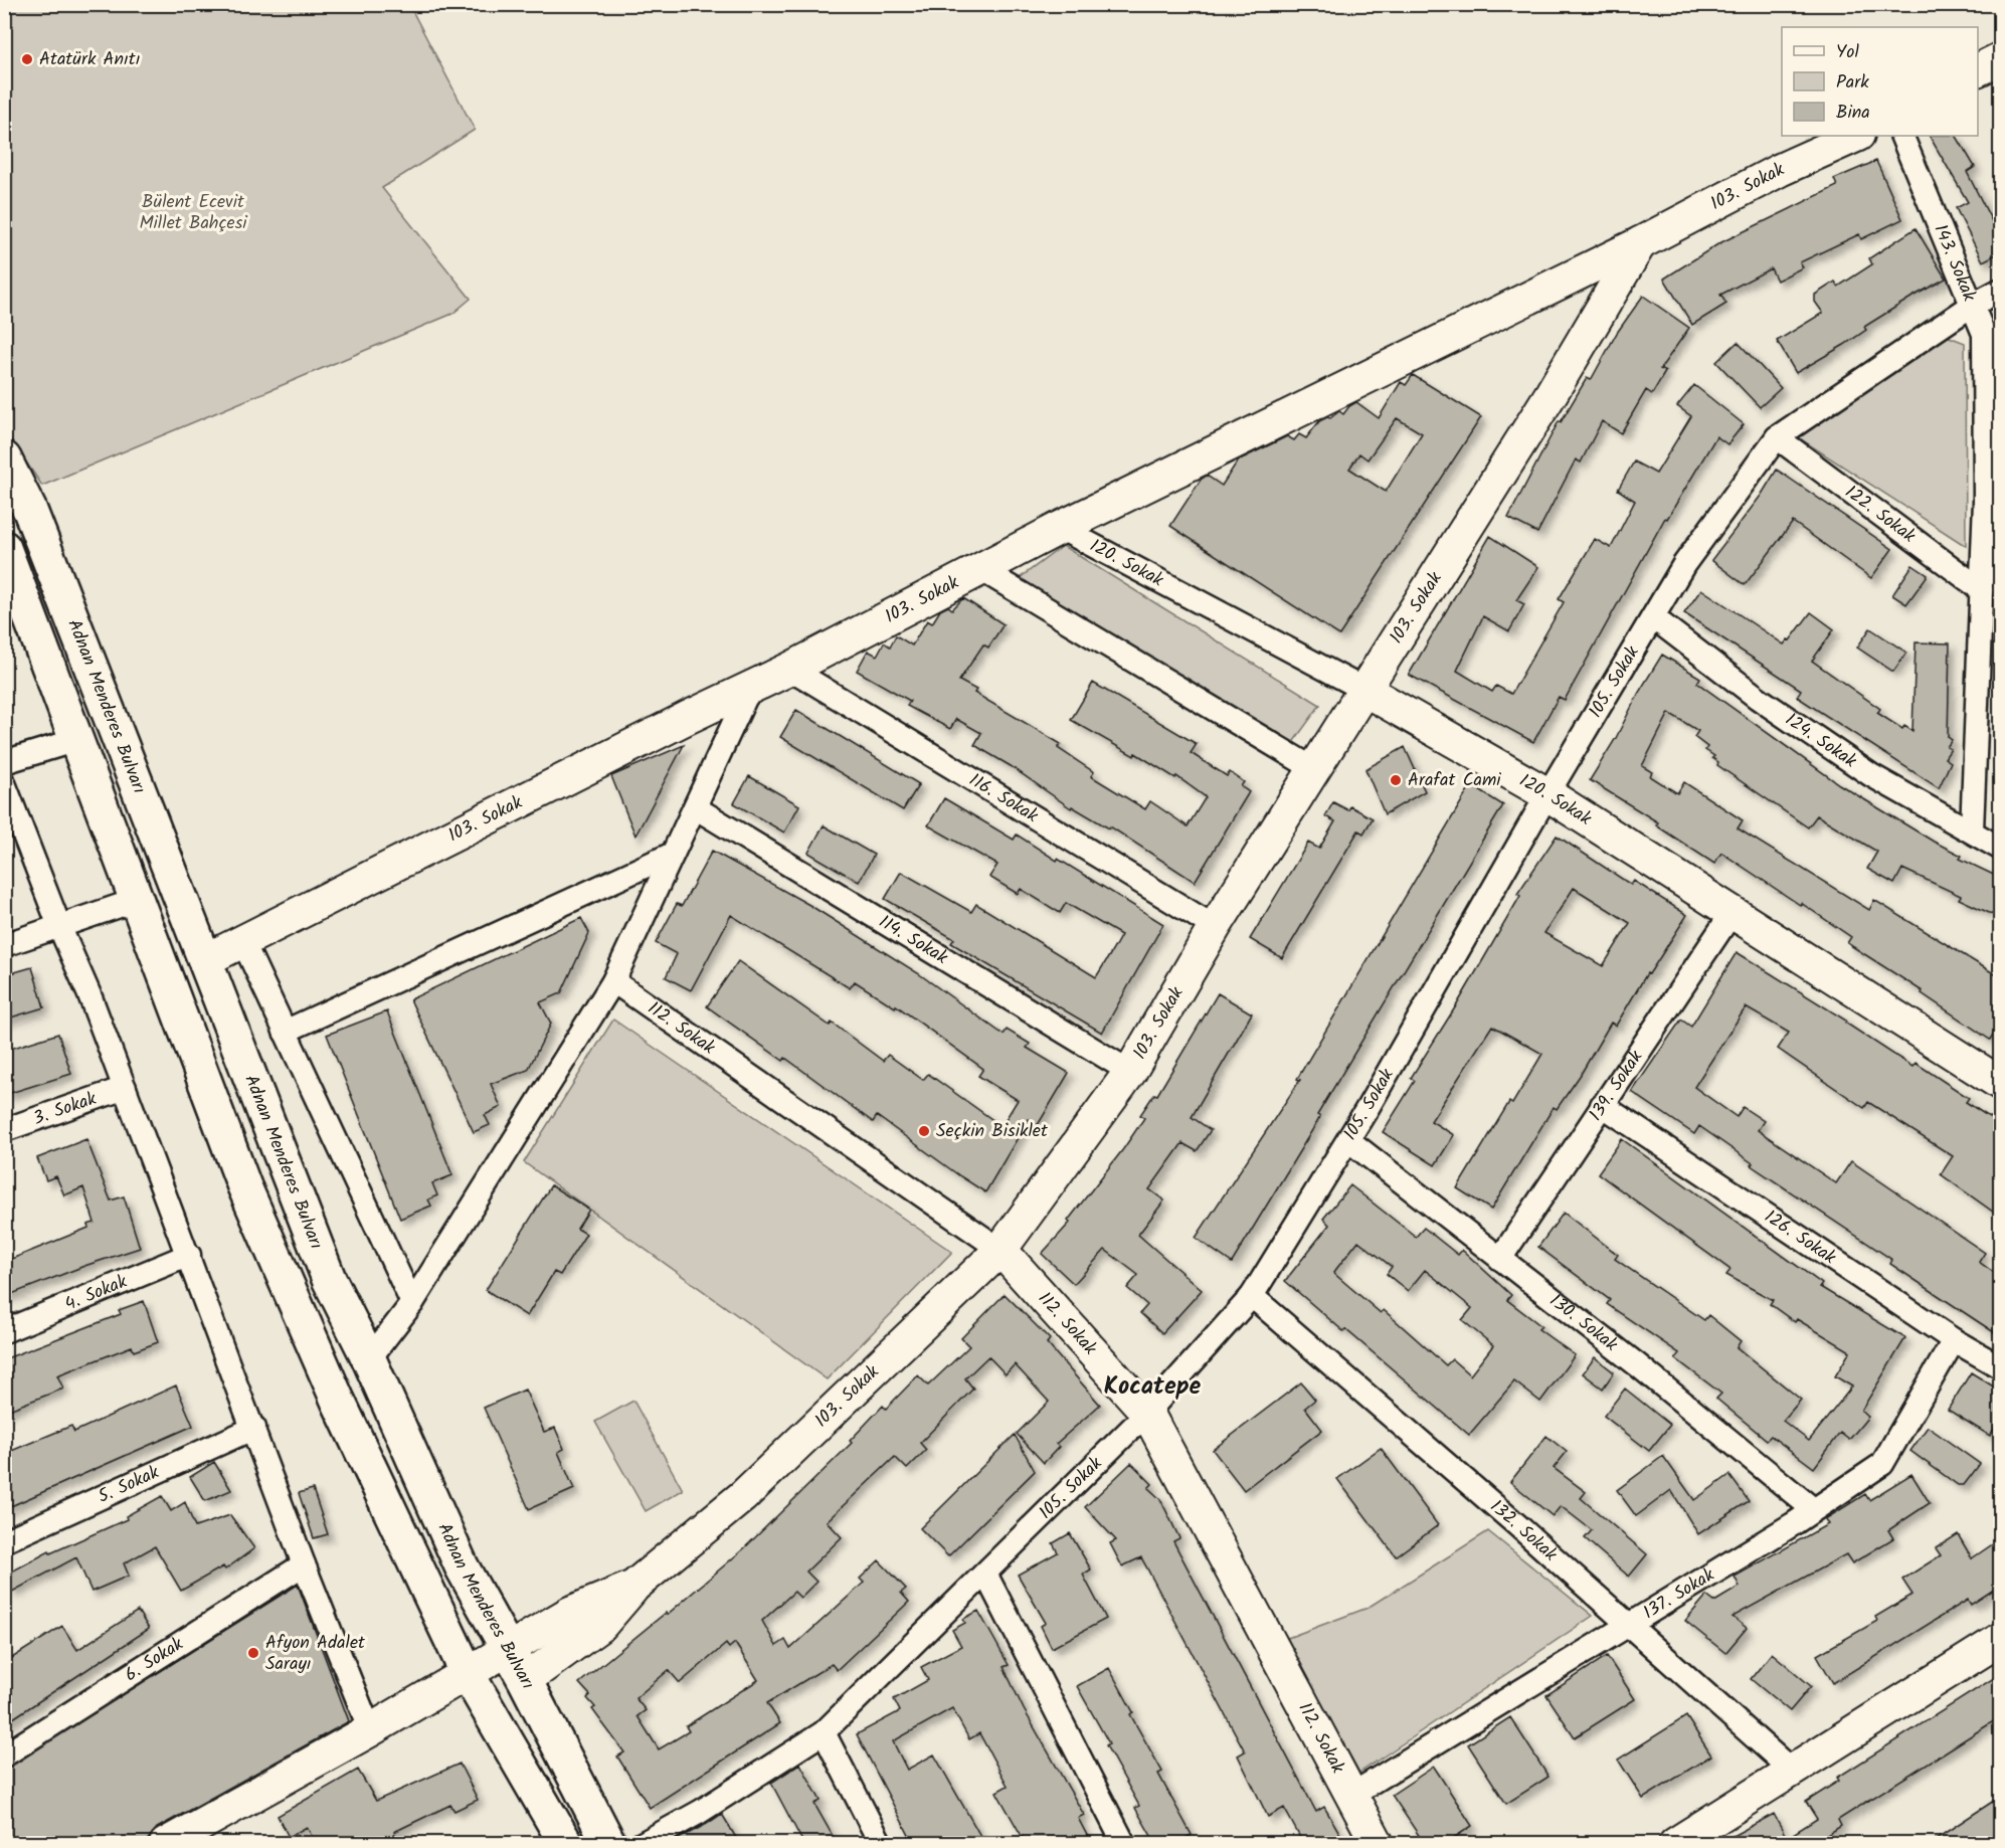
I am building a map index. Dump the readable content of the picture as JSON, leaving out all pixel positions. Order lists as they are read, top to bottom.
{
  "streets": {
    "main road": ["Adnan Menderes Bulvarı"],
    "street": [
      "103. Sokak",
      "143. Sokak",
      "122. Sokak",
      "120. Sokak",
      "105. Sokak",
      "124. Sokak",
      "116. Sokak",
      "114. Sokak",
      "112. Sokak",
      "139. Sokak",
      "3. Sokak",
      "126. Sokak",
      "4. Sokak",
      "130. Sokak",
      "5. Sokak",
      "132. Sokak",
      "137. Sokak",
      "6. Sokak"
    ]
  },
  "crossings": [
    ["103. Sokak", "120. Sokak"],
    ["103. Sokak", "Adnan Menderes Bulvarı"],
    ["103. Sokak", "116. Sokak"],
    ["103. Sokak", "114. Sokak"],
    ["103. Sokak", "112. Sokak"],
    ["143. Sokak", "122. Sokak"],
    ["143. Sokak", "105. Sokak"],
    ["143. Sokak", "124. Sokak"],
    ["122. Sokak", "105. Sokak"],
    ["120. Sokak", "105. Sokak"],
    ["120. Sokak", "139. Sokak"],
    ["105. Sokak", "124. Sokak"],
    ["105. Sokak", "112. Sokak"],
    ["105. Sokak", "130. Sokak"],
    ["105. Sokak", "132. Sokak"],
    ["112. Sokak", "137. Sokak"],
    ["139. Sokak", "126. Sokak"],
    ["139. Sokak", "130. Sokak"],
    ["126. Sokak", "137. Sokak"],
    ["130. Sokak", "137. Sokak"],
    ["132. Sokak", "137. Sokak"]
  ],
  "districts": ["Kocatepe"],
  "parks": ["Bülent Ecevit Millet Bahçesi"],
  "places": [
    "Atatürk Anıtı",
    "Arafat Cami",
    "Seçkin Bisiklet",
    "Afyon Adalet Sarayı"
  ],
  "legend": ["Yol", "Park", "Bina"]
}
